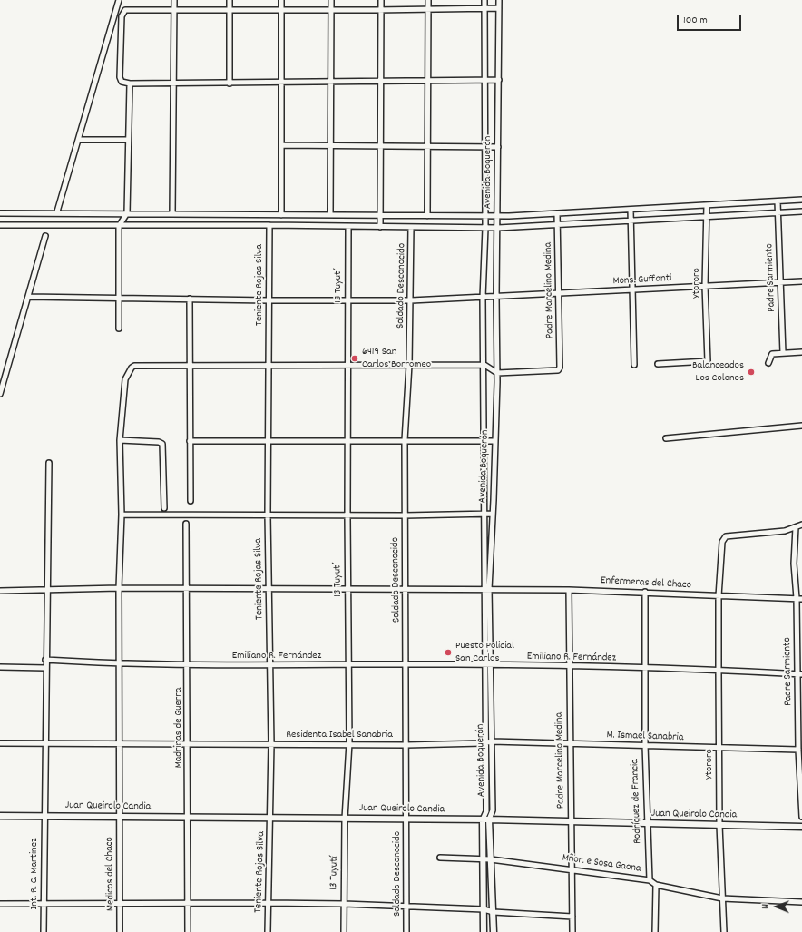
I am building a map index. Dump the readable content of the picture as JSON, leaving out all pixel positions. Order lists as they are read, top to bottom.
{
  "streets": {
    "street": [
      "Avenida Boquerón",
      "Padre Sarmiento",
      "Mons. Guffanti",
      "Ytororo",
      "Teniente Rojas Silva",
      "13 Tuyutí",
      "Soldado Desconocido",
      "Padre Marcelino Medina",
      "Enfermeras del Chaco",
      "Emiliano R. Fernández",
      "Madrinas de Guerra",
      "Residenta Isabel Sanabria",
      "M. Ismael Sanabria",
      "Rodríguez de Francia",
      "Juan Queirolo Candia",
      "Mñor. e Sosa Gaona",
      "Int. R. G. Martinez",
      "Medicos del Chaco"
    ]
  },
  "crossings": [
    ["Avenida Boquerón", "Mons. Guffanti"],
    ["Avenida Boquerón", "Padre Marcelino Medina"],
    ["Avenida Boquerón", "Enfermeras del Chaco"],
    ["Avenida Boquerón", "Emiliano R. Fernández"],
    ["Avenida Boquerón", "Residenta Isabel Sanabria"],
    ["Avenida Boquerón", "M. Ismael Sanabria"],
    ["Avenida Boquerón", "Juan Queirolo Candia"],
    ["Avenida Boquerón", "Mñor. e Sosa Gaona"],
    ["Padre Sarmiento", "Mons. Guffanti"],
    ["Padre Sarmiento", "Ytororo"],
    ["Padre Sarmiento", "Enfermeras del Chaco"],
    ["Padre Sarmiento", "Emiliano R. Fernández"],
    ["Padre Sarmiento", "M. Ismael Sanabria"],
    ["Mons. Guffanti", "Ytororo"],
    ["Mons. Guffanti", "Teniente Rojas Silva"],
    ["Mons. Guffanti", "13 Tuyutí"],
    ["Mons. Guffanti", "Soldado Desconocido"],
    ["Mons. Guffanti", "Padre Marcelino Medina"],
    ["Ytororo", "Enfermeras del Chaco"],
    ["Ytororo", "Emiliano R. Fernández"],
    ["Ytororo", "M. Ismael Sanabria"],
    ["Ytororo", "Juan Queirolo Candia"],
    ["Ytororo", "Mñor. e Sosa Gaona"],
    ["Teniente Rojas Silva", "Enfermeras del Chaco"],
    ["Teniente Rojas Silva", "Emiliano R. Fernández"],
    ["Teniente Rojas Silva", "Residenta Isabel Sanabria"],
    ["Teniente Rojas Silva", "Juan Queirolo Candia"],
    ["13 Tuyutí", "Enfermeras del Chaco"],
    ["13 Tuyutí", "Emiliano R. Fernández"],
    ["13 Tuyutí", "Residenta Isabel Sanabria"],
    ["13 Tuyutí", "Juan Queirolo Candia"],
    ["Soldado Desconocido", "Enfermeras del Chaco"],
    ["Soldado Desconocido", "Emiliano R. Fernández"],
    ["Soldado Desconocido", "Residenta Isabel Sanabria"],
    ["Soldado Desconocido", "Juan Queirolo Candia"],
    ["Padre Marcelino Medina", "Enfermeras del Chaco"],
    ["Padre Marcelino Medina", "Emiliano R. Fernández"],
    ["Padre Marcelino Medina", "M. Ismael Sanabria"],
    ["Padre Marcelino Medina", "Juan Queirolo Candia"],
    ["Padre Marcelino Medina", "Mñor. e Sosa Gaona"],
    ["Enfermeras del Chaco", "Madrinas de Guerra"],
    ["Enfermeras del Chaco", "Rodríguez de Francia"],
    ["Enfermeras del Chaco", "Int. R. G. Martinez"],
    ["Enfermeras del Chaco", "Medicos del Chaco"],
    ["Emiliano R. Fernández", "Madrinas de Guerra"],
    ["Emiliano R. Fernández", "Rodríguez de Francia"],
    ["Emiliano R. Fernández", "Int. R. G. Martinez"],
    ["Emiliano R. Fernández", "Medicos del Chaco"],
    ["Madrinas de Guerra", "Residenta Isabel Sanabria"],
    ["Madrinas de Guerra", "Juan Queirolo Candia"],
    ["Residenta Isabel Sanabria", "M. Ismael Sanabria"],
    ["Residenta Isabel Sanabria", "Int. R. G. Martinez"],
    ["Residenta Isabel Sanabria", "Medicos del Chaco"],
    ["M. Ismael Sanabria", "Rodríguez de Francia"],
    ["Rodríguez de Francia", "Juan Queirolo Candia"],
    ["Rodríguez de Francia", "Mñor. e Sosa Gaona"],
    ["Juan Queirolo Candia", "Int. R. G. Martinez"],
    ["Juan Queirolo Candia", "Medicos del Chaco"]
  ],
  "places": ["6419 San Carlos Borromeo", "Balanceados Los Colonos", "Puesto Policial San Carlos"],
  "scale_bar": "100 m",
  "north": "left"
}
